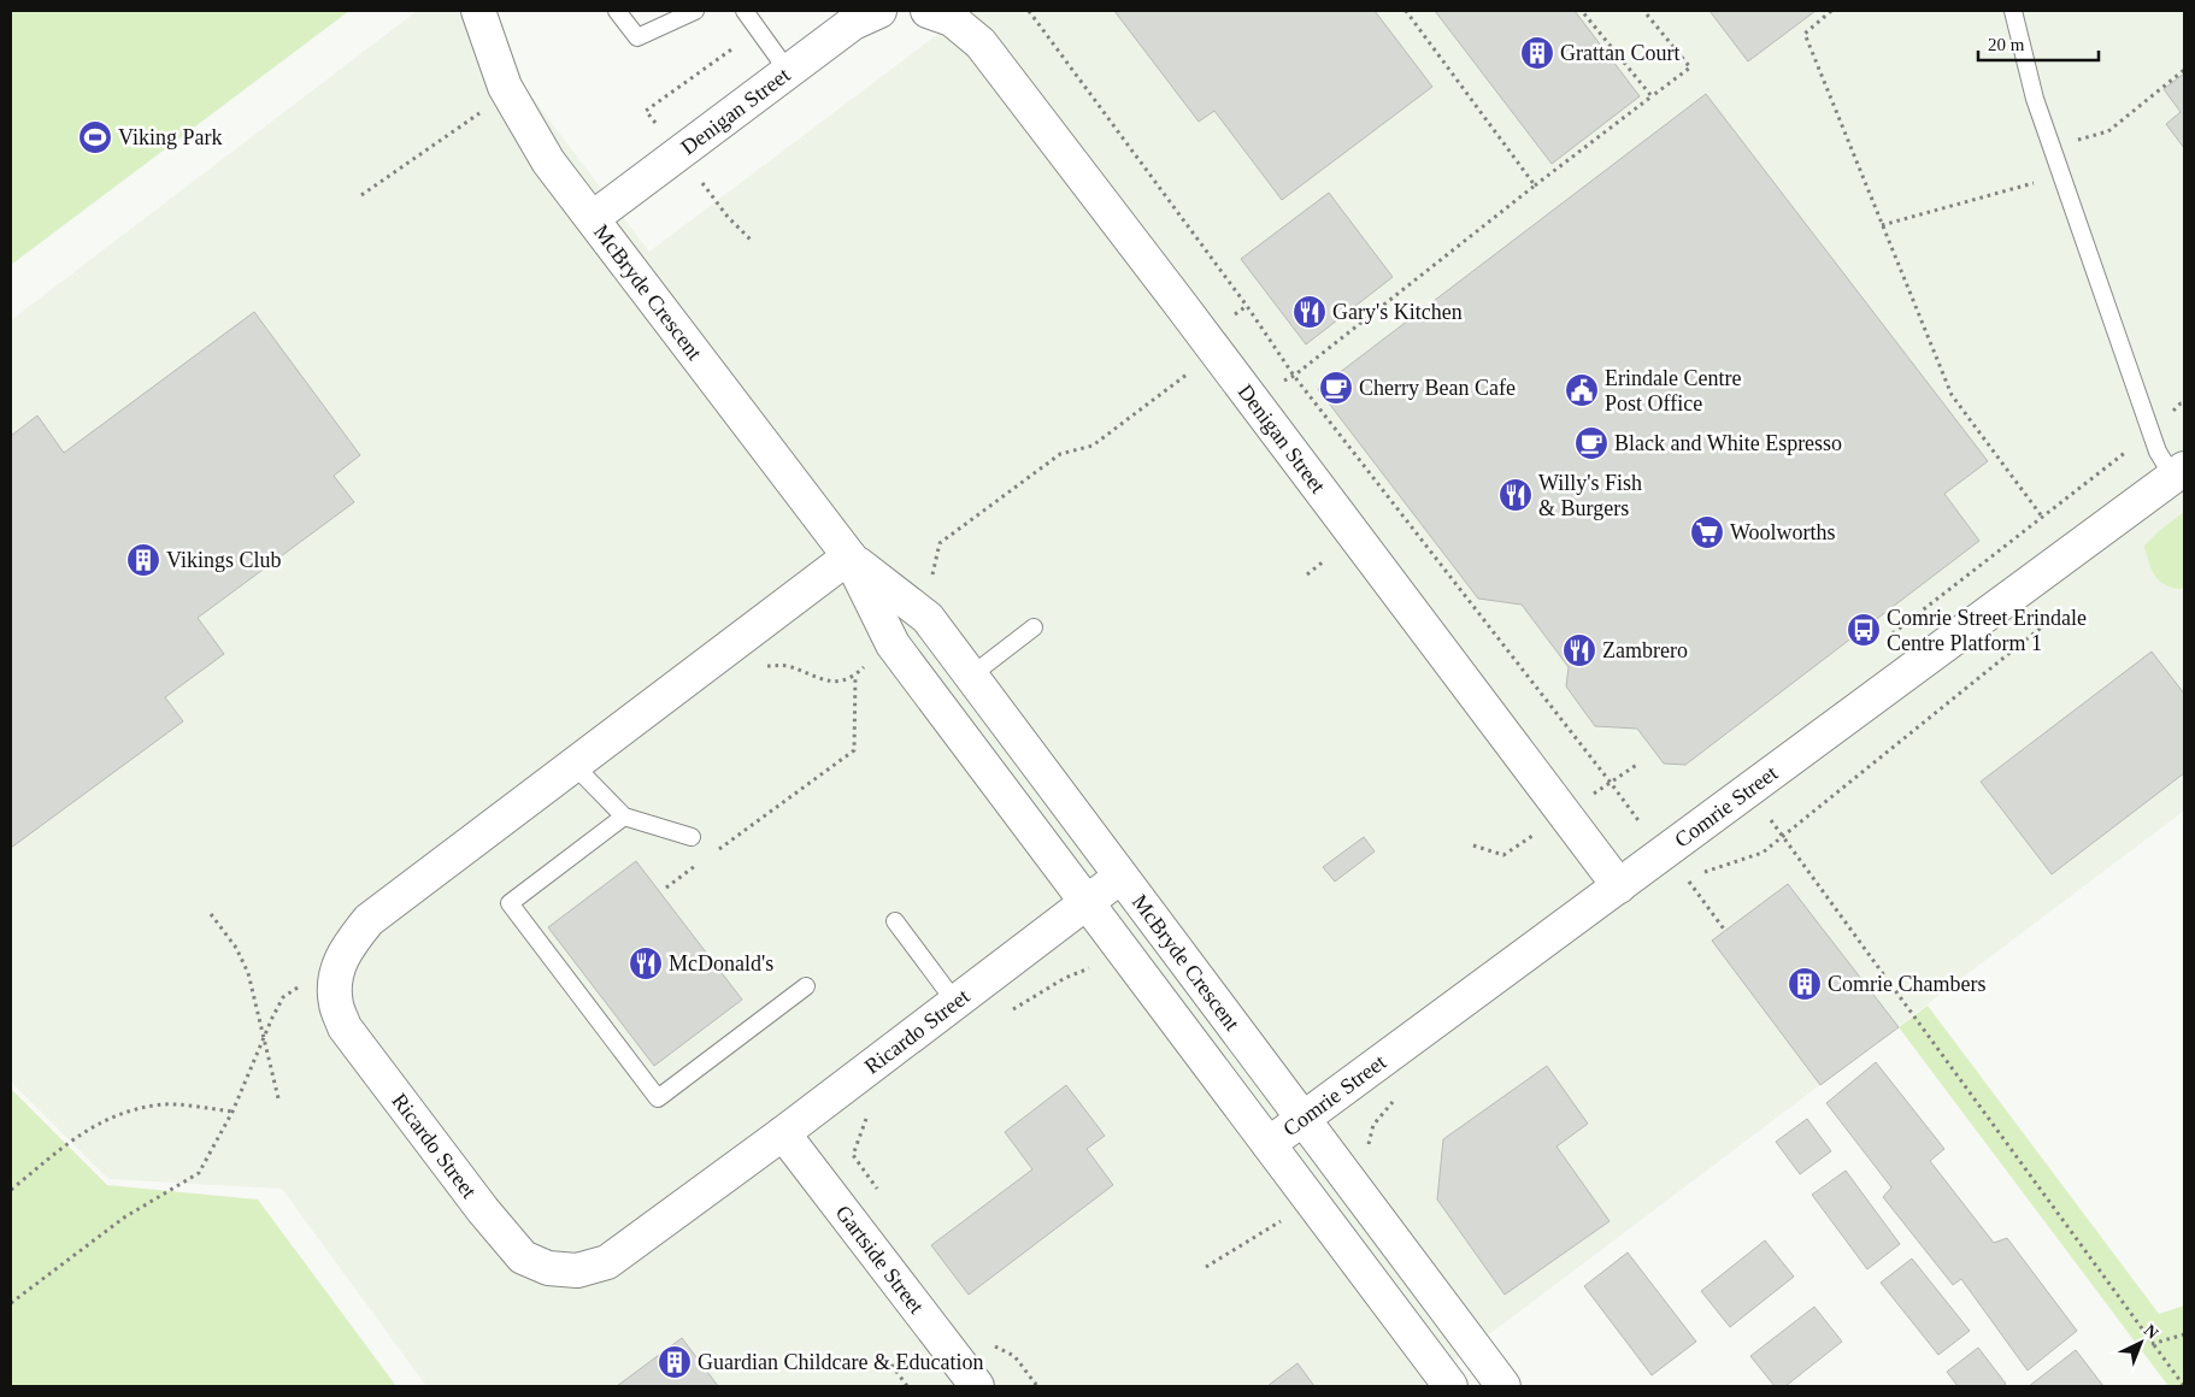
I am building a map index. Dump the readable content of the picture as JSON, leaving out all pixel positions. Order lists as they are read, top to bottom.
{
  "streets": {
    "street": [
      "Denigan Street",
      "McBryde Crescent",
      "Comrie Street",
      "Ricardo Street",
      "Gartside Street"
    ]
  },
  "crossings": [
    ["Denigan Street", "McBryde Crescent"],
    ["Denigan Street", "Comrie Street"],
    ["McBryde Crescent", "Comrie Street"],
    ["McBryde Crescent", "Ricardo Street"],
    ["Ricardo Street", "Gartside Street"]
  ],
  "places": {
    "building": [
      "Grattan Court",
      "Vikings Club",
      "Comrie Chambers",
      "Guardian Childcare & Education"
    ],
    "sports": ["Viking Park"],
    "restaurant": [
      "Gary's Kitchen",
      "Willy's Fish & Burgers",
      "Zambrero",
      "McDonald's"
    ],
    "cafe": ["Cherry Bean Cafe", "Black and White Espresso"],
    "public building": ["Erindale Centre Post Office"],
    "supermarket": ["Woolworths"],
    "bus stop": ["Comrie Street Erindale Centre Platform 1"]
  },
  "scale_bar": "20 m",
  "north": "top right"
}
